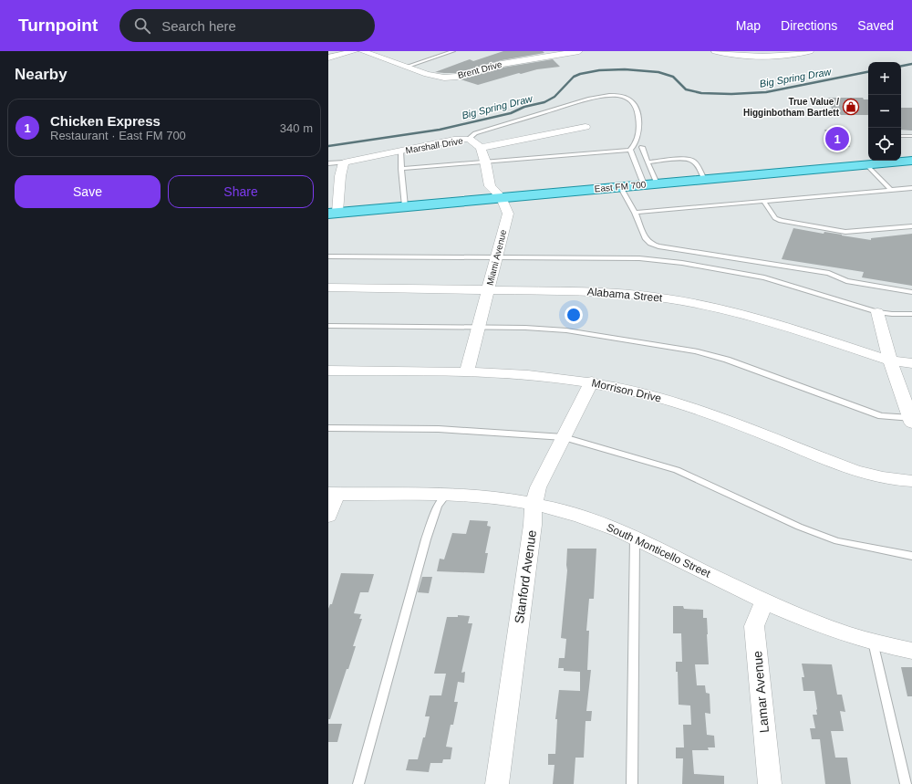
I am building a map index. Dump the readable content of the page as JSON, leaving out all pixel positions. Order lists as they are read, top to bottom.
{
  "streets": {
    "main road": ["East FM 700"],
    "street": [
      "Brent Drive",
      "Marshall Drive",
      "Miami Avenue",
      "Alabama Street",
      "Morrison Drive",
      "South Monticello Street",
      "Stanford Avenue",
      "Lamar Avenue"
    ]
  },
  "crossings": [
    ["Marshall Drive", "Miami Avenue"],
    ["East FM 700", "Miami Avenue"],
    ["Miami Avenue", "Alabama Street"],
    ["Miami Avenue", "Morrison Drive"],
    ["Morrison Drive", "Stanford Avenue"],
    ["South Monticello Street", "Stanford Avenue"],
    ["South Monticello Street", "Lamar Avenue"]
  ],
  "water": ["Big Spring Draw"],
  "places": {
    "shop": ["True Value / Higginbotham Bartlett"]
  },
  "page": {
    "header": "Turnpoint",
    "search": "Search here",
    "nav": ["Map", "Directions", "Saved"],
    "heading": "Nearby",
    "map_buttons": ["+", "−"],
    "list": [
      {
        "mark": "1",
        "name": "Chicken Express",
        "note": "Restaurant · East FM 700",
        "value": "340 m"
      }
    ],
    "pins": "1",
    "buttons": ["Save", "Share"]
  }
}
